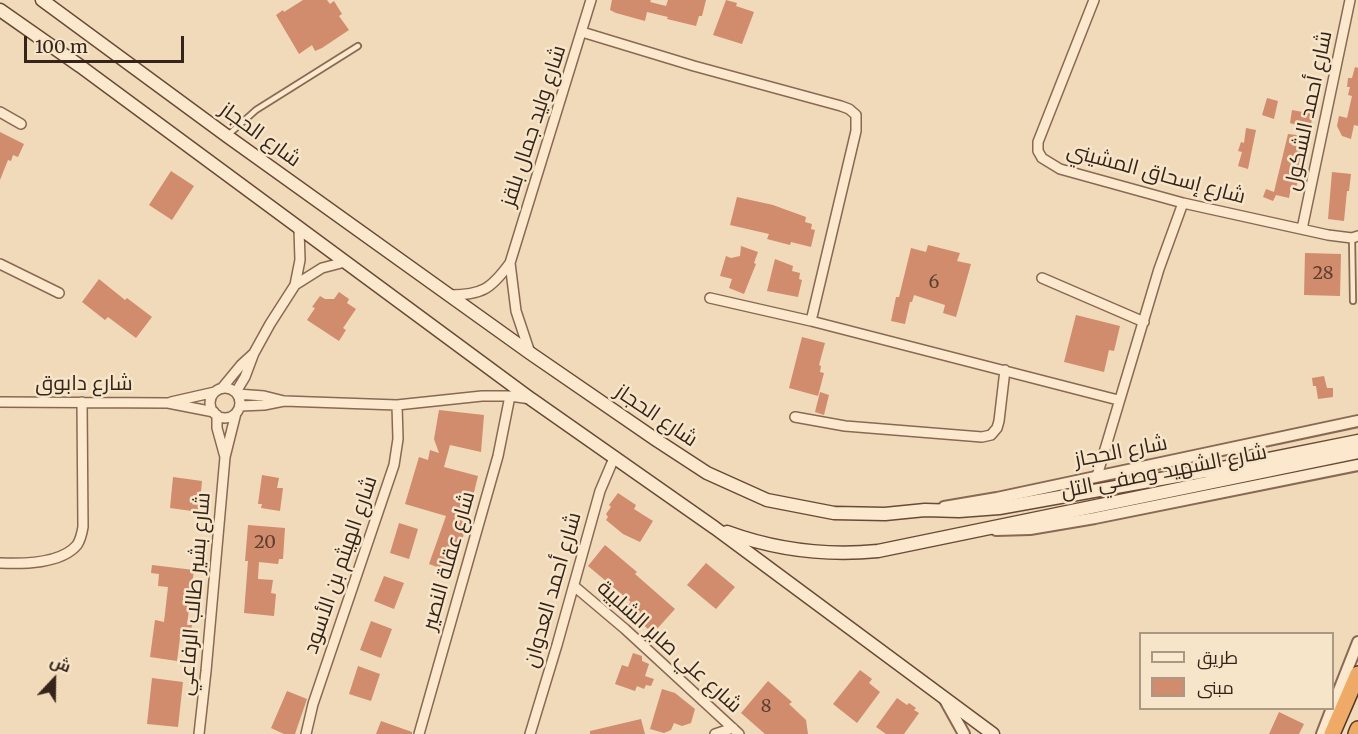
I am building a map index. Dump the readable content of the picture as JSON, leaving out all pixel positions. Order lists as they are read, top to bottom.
{
  "streets": {
    "main road": ["شارع الحجاز", "شارع الشهيد وصفي التل"],
    "street": [
      "شارع أحمد الشكول",
      "شارع وليد جمال بلقز",
      "شارع إسحاق المشيني",
      "شارع دابوق",
      "شارع عقلة النصير",
      "شارع الهيثم بن الأسود",
      "شارع أحمد العدوان",
      "شارع بشير طالب الرفاعي",
      "شارع علي صابر الشلبية"
    ]
  },
  "crossings": [
    ["شارع أحمد الشكول", "شارع إسحاق المشيني"],
    ["شارع وليد جمال بلقز", "شارع الحجاز"],
    ["شارع الحجاز", "شارع الشهيد وصفي التل"],
    ["شارع دابوق", "شارع بشير طالب الرفاعي"],
    ["شارع أحمد العدوان", "شارع علي صابر الشلبية"]
  ],
  "house_numbers": [
    "28",
    "6",
    "20",
    "8"
  ],
  "legend": ["طريق", "مبنى"],
  "scale_bar": "100 m",
  "north": "top"
}
